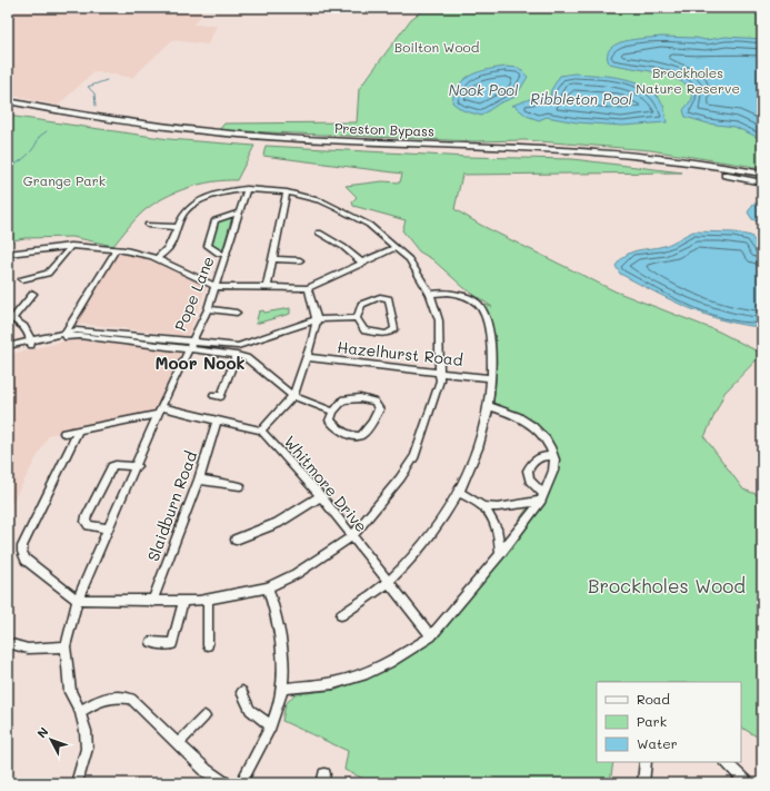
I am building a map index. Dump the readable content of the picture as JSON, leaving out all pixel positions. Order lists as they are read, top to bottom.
{
  "streets": {
    "highway": ["Preston Bypass"],
    "street": [
      "Pope Lane",
      "Hazelhurst Road",
      "Whitmore Drive",
      "Slaidburn Road"
    ]
  },
  "districts": ["Moor Nook"],
  "water": ["Nook Pool", "Ribbleton Pool"],
  "parks": [
    "Boilton Wood",
    "Brockholes Nature Reserve",
    "Grange Park",
    "Brockholes Wood"
  ],
  "legend": ["Road", "Park", "Water"],
  "north": "top left"
}
